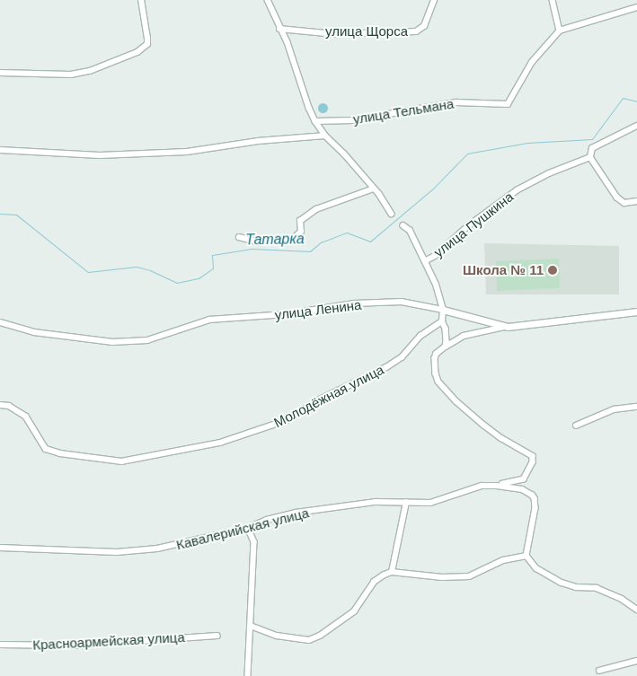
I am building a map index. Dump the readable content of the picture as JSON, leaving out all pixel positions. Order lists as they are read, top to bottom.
{
  "streets": {
    "street": [
      "улица Щорса",
      "улица Тельмана",
      "улица Пушкина",
      "улица Ленина",
      "Молодёжная улица",
      "Кавалерийская улица",
      "Красноармейская улица"
    ]
  },
  "water": ["Татарка"],
  "places": ["Школа № 11"]
}
